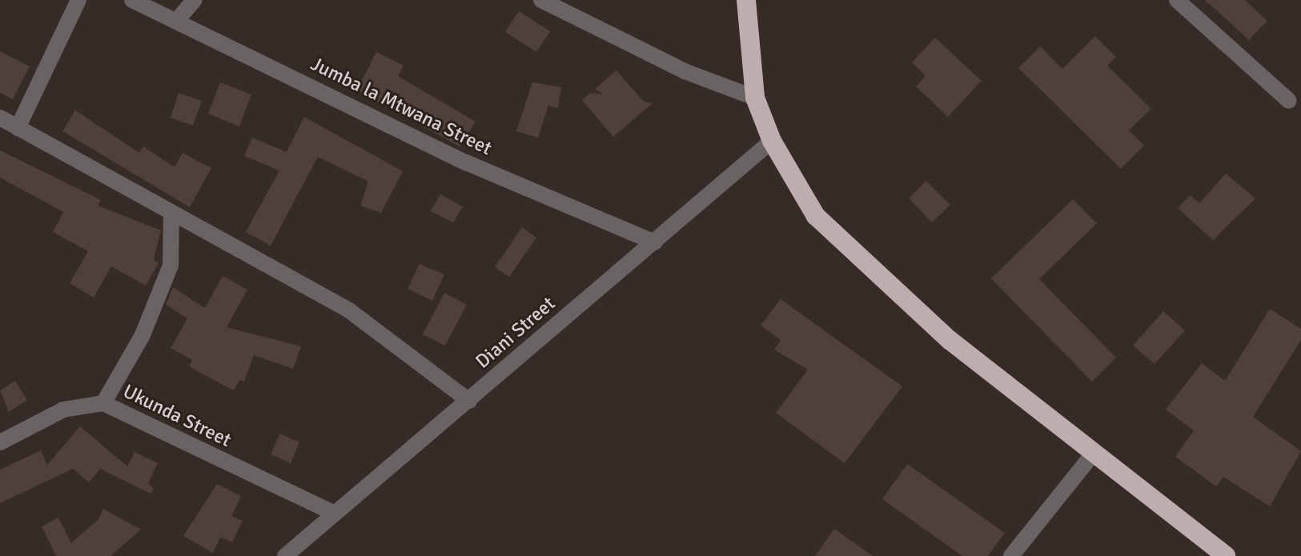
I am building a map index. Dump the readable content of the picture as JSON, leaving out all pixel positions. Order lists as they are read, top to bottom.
{
  "streets": {
    "street": ["Jumba la Mtwana Street", "Diani Street", "Ukunda Street"]
  },
  "crossings": [
    ["Jumba la Mtwana Street", "Diani Street"],
    ["Diani Street", "Ukunda Street"]
  ]
}
